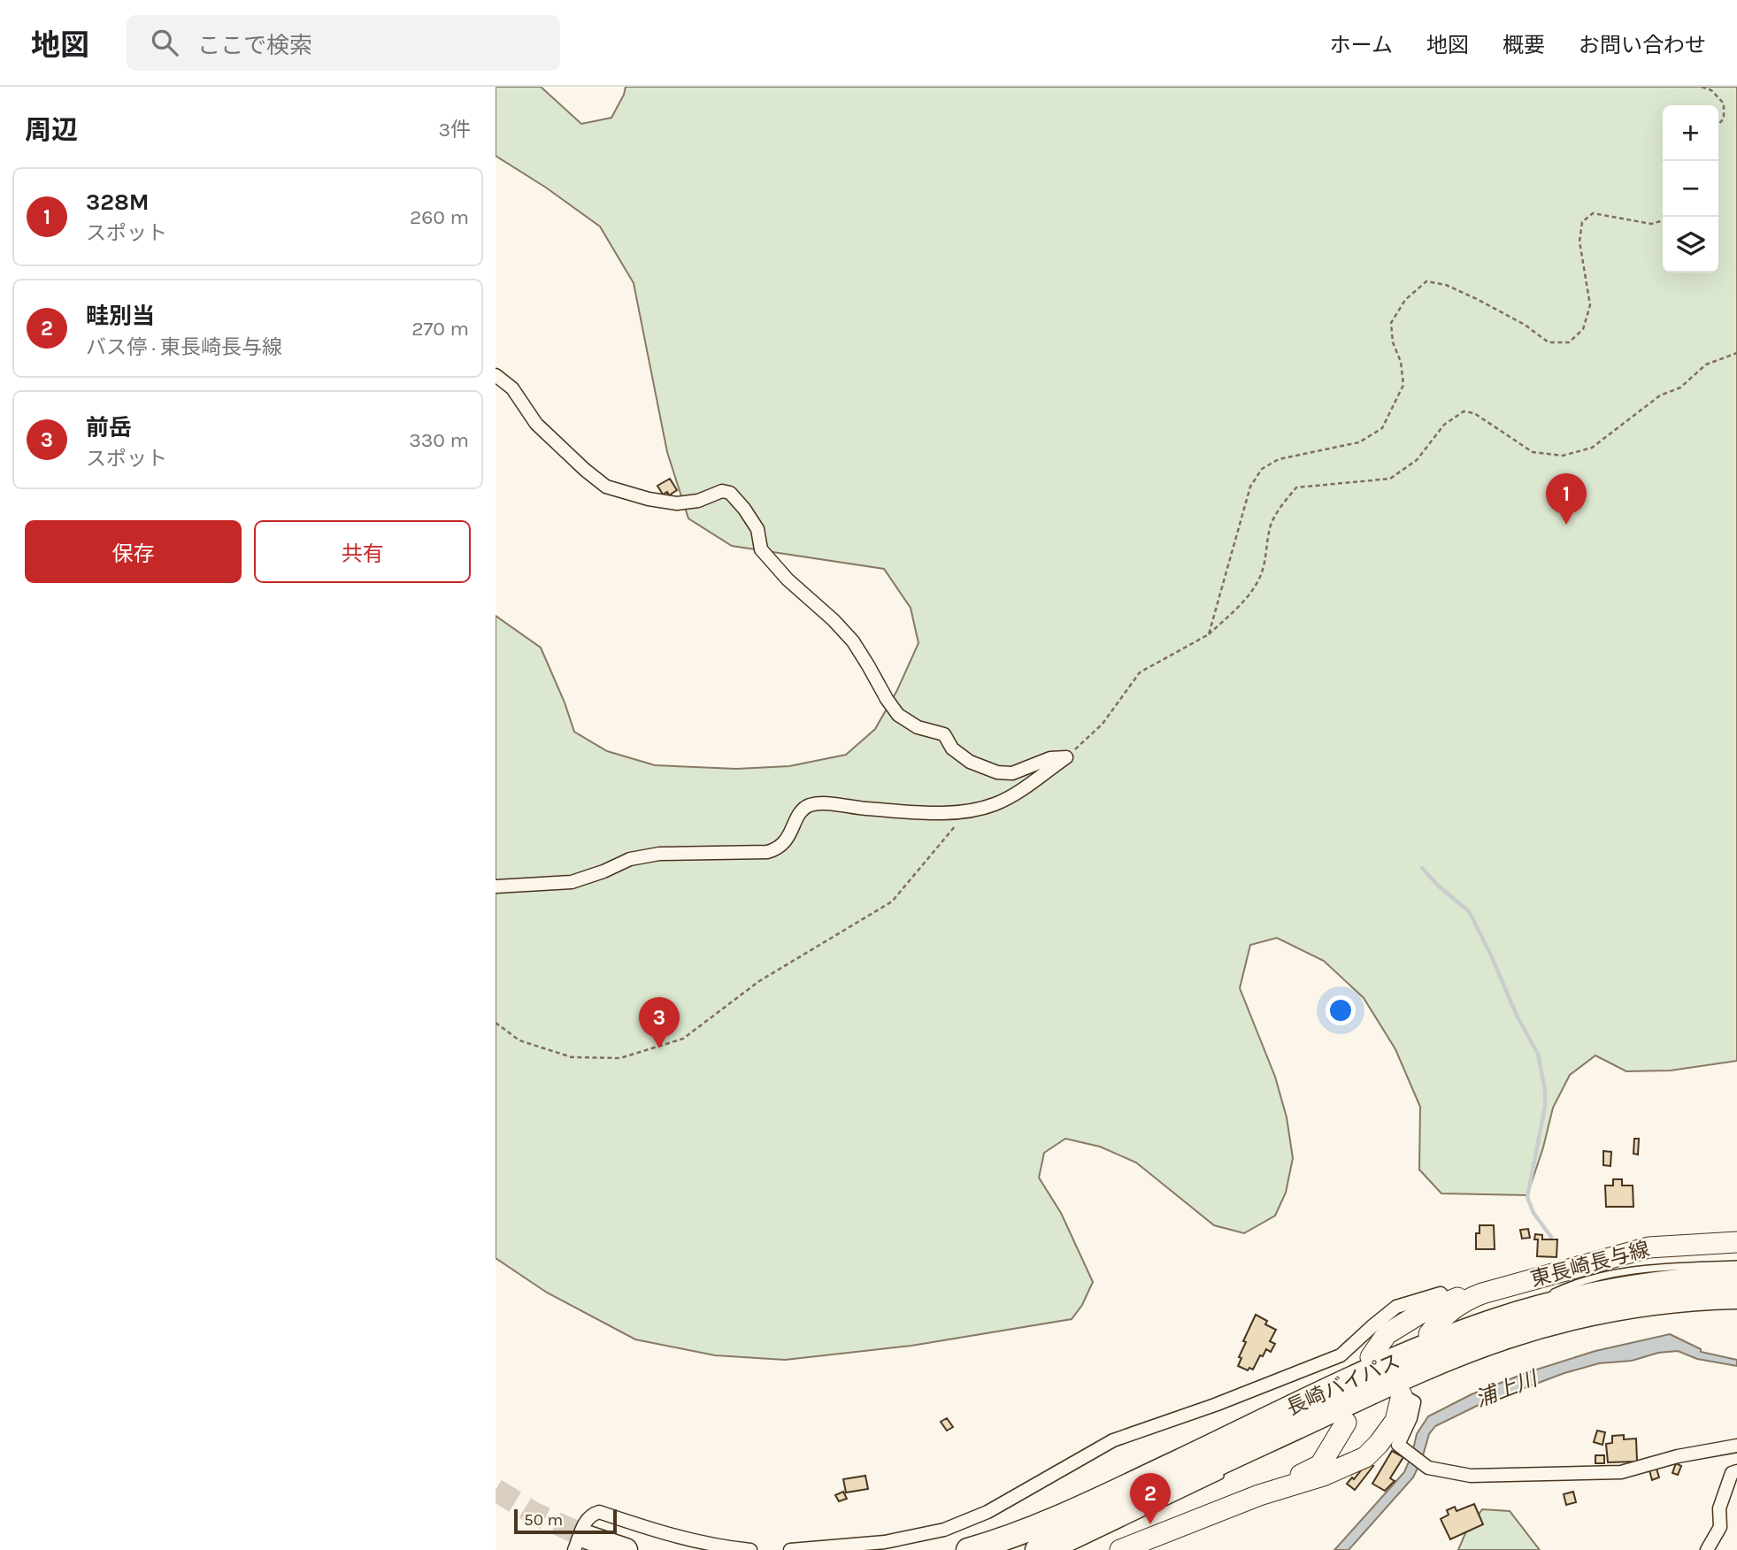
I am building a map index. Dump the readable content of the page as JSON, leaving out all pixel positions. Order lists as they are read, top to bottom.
{
  "streets": {
    "highway": ["長崎バイパス"],
    "main road": ["東長崎長与線"]
  },
  "water": ["浦上川"],
  "scale_bar": "50 m",
  "page": {
    "header": "地図",
    "search": "ここで検索",
    "nav": [
      "ホーム",
      "地図",
      "概要",
      "お問い合わせ"
    ],
    "heading": ["周辺", "3件"],
    "map_buttons": ["+", "−"],
    "list": [
      {
        "mark": "1",
        "name": "328M",
        "note": "スポット",
        "value": "260 m"
      },
      {
        "mark": "2",
        "name": "畦別当",
        "note": "バス停 · 東長崎長与線",
        "value": "270 m"
      },
      {
        "mark": "3",
        "name": "前岳",
        "note": "スポット",
        "value": "330 m"
      }
    ],
    "pins": ["1", "3", "2"],
    "buttons": ["保存", "共有"],
    "scale": "50 m"
  }
}
